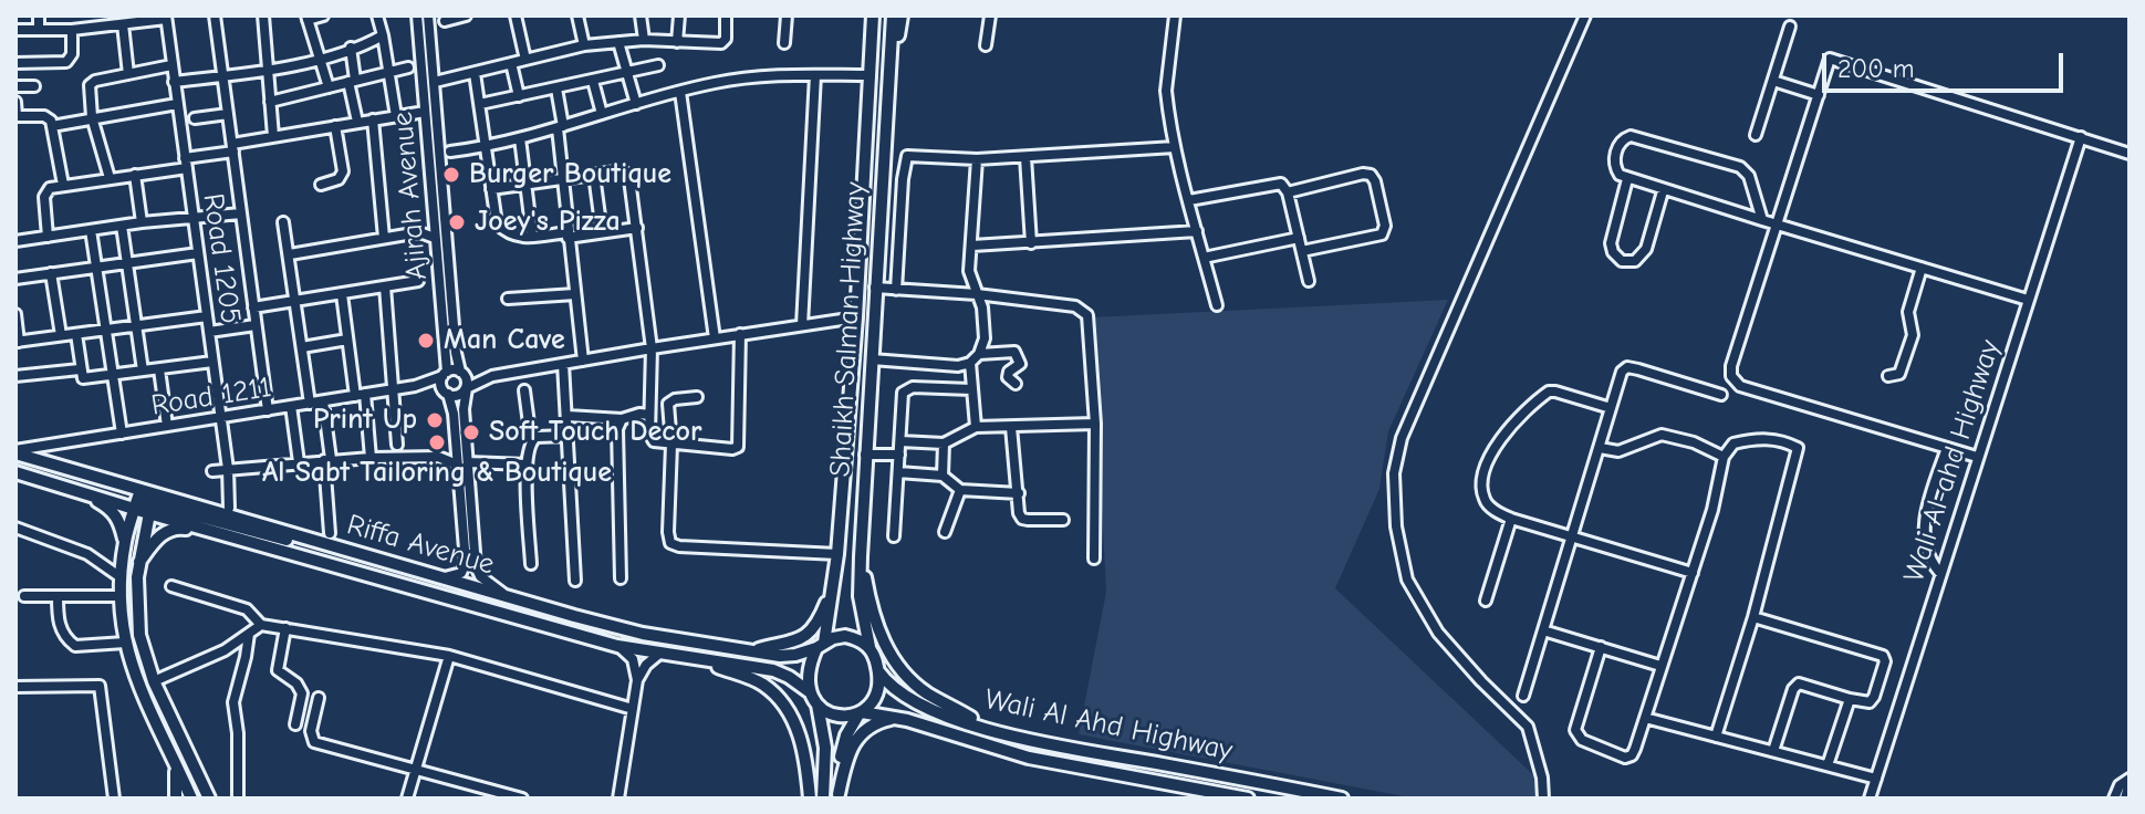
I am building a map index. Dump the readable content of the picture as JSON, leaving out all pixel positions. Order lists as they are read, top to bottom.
{
  "streets": {
    "main road": ["Shaikh Salman Highway", "Riffa Avenue", "Wali Al Ahd Highway"],
    "street": [
      "Ajirah Avenue",
      "Road 1205",
      "Road 1211",
      "Wali Al-ahd Highway"
    ]
  },
  "crossings": [
    ["Ajirah Avenue", "Road 1211"],
    ["Road 1205", "Road 1211"],
    ["Shaikh Salman Highway", "Riffa Avenue"],
    ["Shaikh Salman Highway", "Wali Al Ahd Highway"],
    ["Road 1211", "Riffa Avenue"],
    ["Riffa Avenue", "Wali Al Ahd Highway"]
  ],
  "places": [
    "Burger Boutique",
    "Joey's Pizza",
    "Man Cave",
    "Print Up",
    "Soft Touch Decor",
    "Al Sabt Tailoring & Boutique"
  ],
  "scale_bar": "200 m"
}
